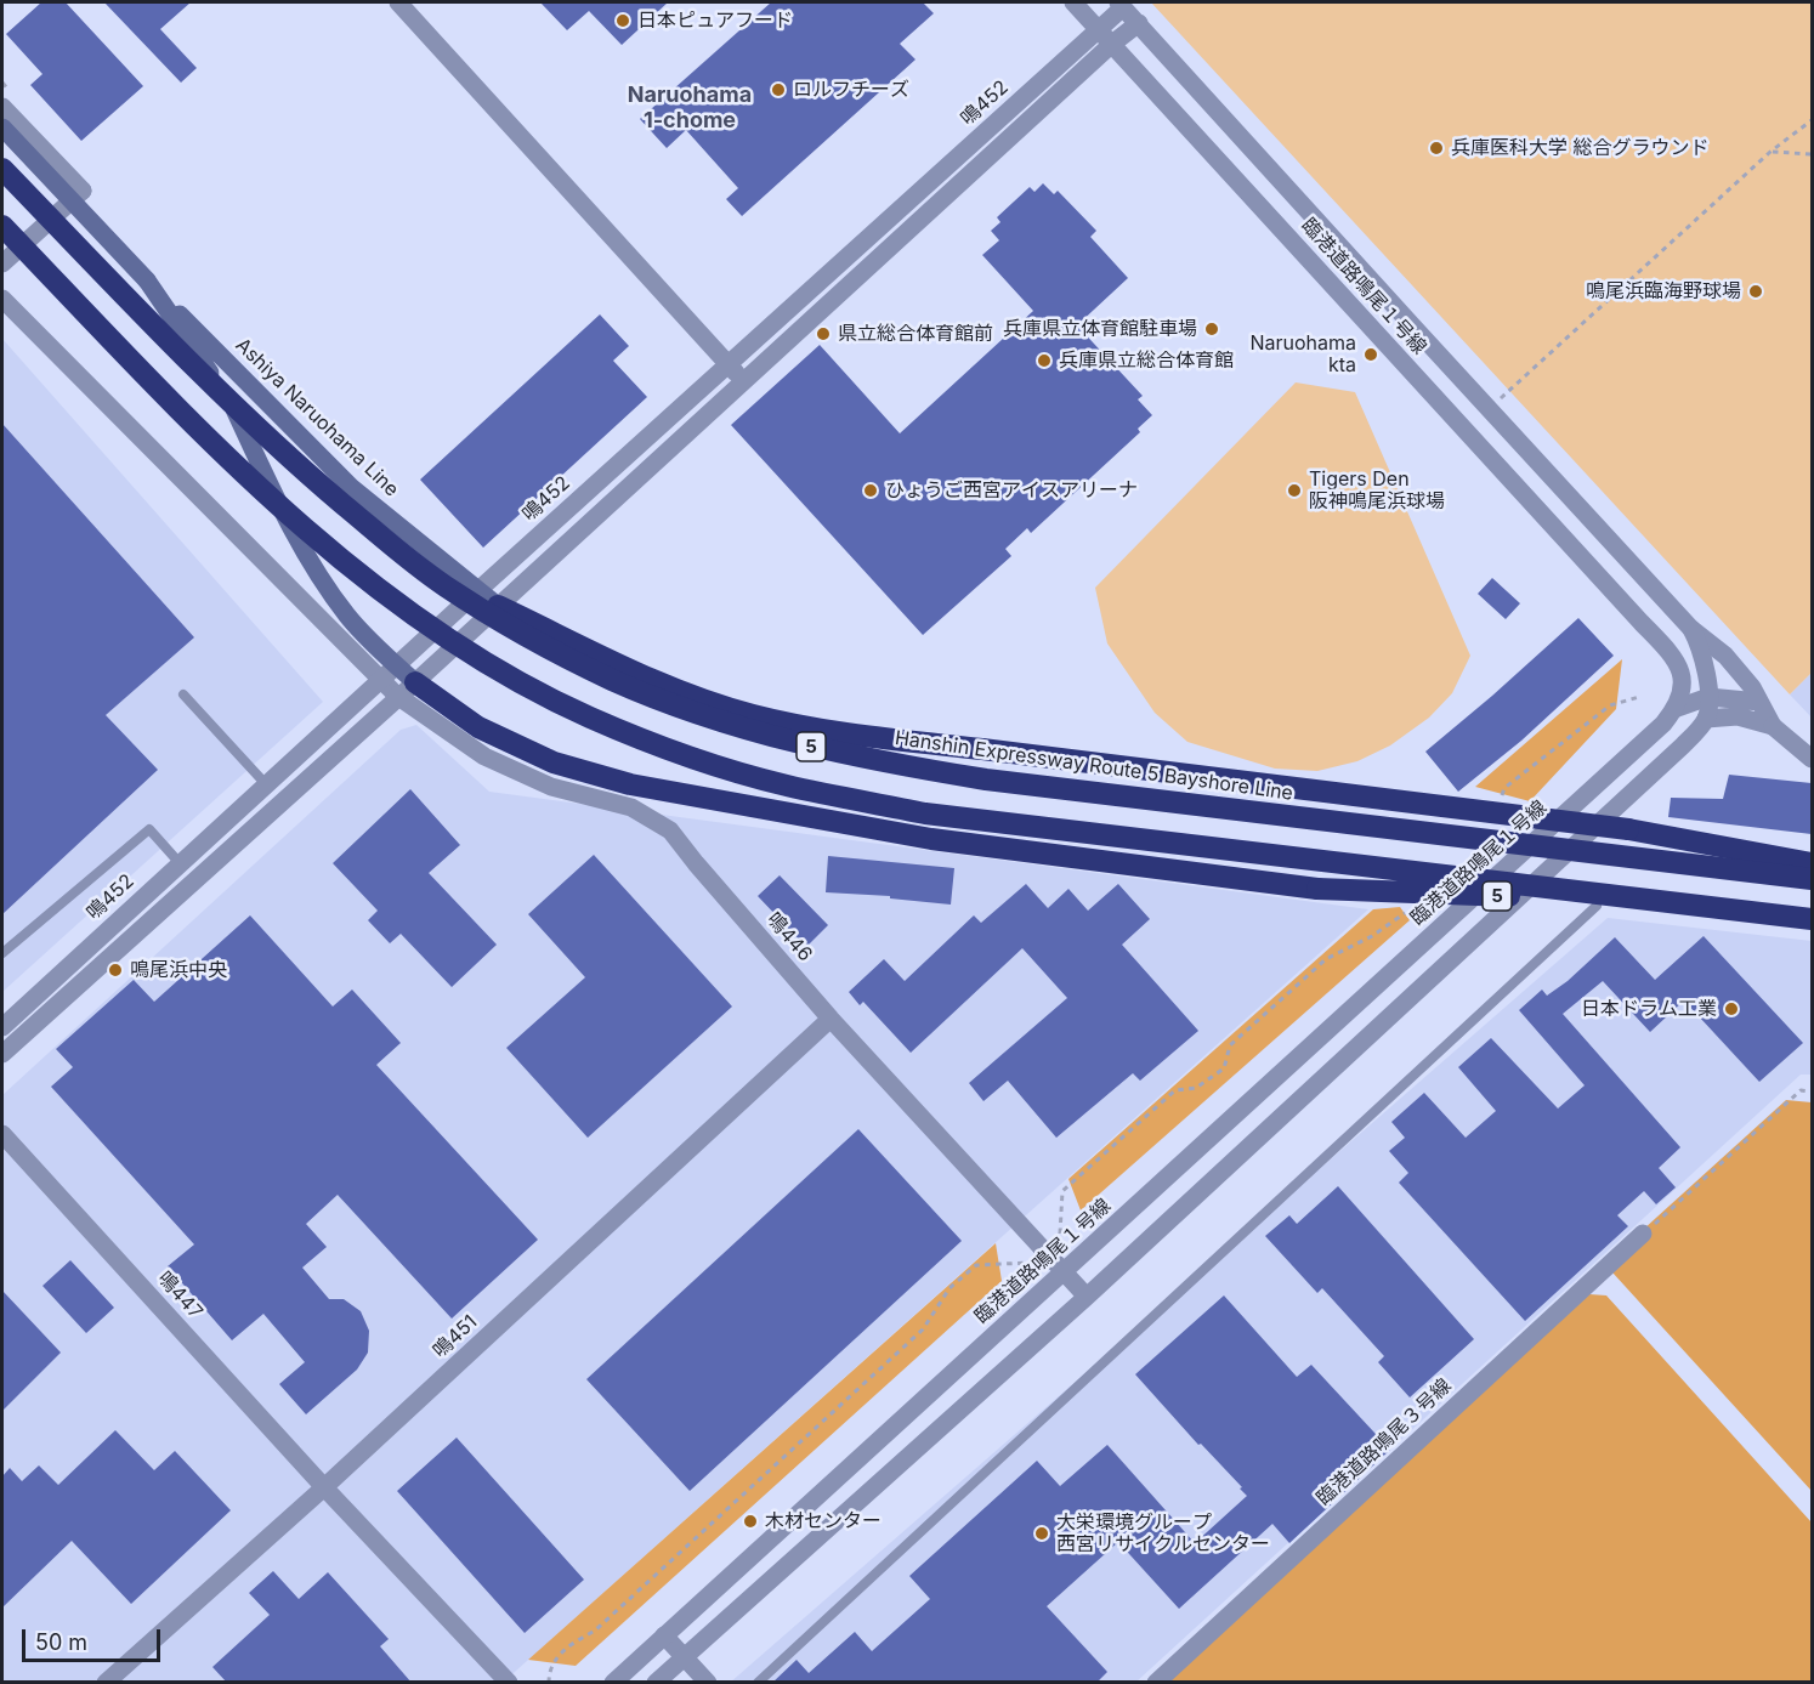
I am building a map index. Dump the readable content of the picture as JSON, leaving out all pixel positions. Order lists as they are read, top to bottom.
{
  "streets": {
    "highway": ["5", "Hanshin Expressway Route 5 Bayshore Line"],
    "main road": ["Ashiya Naruohama Line"],
    "street": [
      "鳴452",
      "臨港道路鳴尾１号線",
      "鳴446",
      "鳴447",
      "鳴451",
      "臨港道路鳴尾３号線"
    ]
  },
  "crossings": [
    ["鳴452", "臨港道路鳴尾１号線"],
    ["鳴452", "Ashiya Naruohama Line"],
    ["鳴452", "鳴446"],
    ["臨港道路鳴尾１号線", "鳴446"],
    ["Ashiya Naruohama Line", "5"],
    ["鳴446", "鳴451"],
    ["鳴447", "鳴451"]
  ],
  "districts": ["Naruohama 1-chome"],
  "places": [
    "日本ピュアフード",
    "ロルフチーズ",
    "兵庫医科大学 総合グラウンド",
    "鳴尾浜臨海野球場",
    "兵庫県立体育館駐車場",
    "県立総合体育館前",
    "Naruohama kta",
    "兵庫県立総合体育館",
    "ひょうご西宮アイスアリーナ",
    "Tigers Den 阪神鳴尾浜球場",
    "鳴尾浜中央",
    "日本ドラム工業",
    "木材センター",
    "大栄環境グループ 西宮リサイクルセンター"
  ],
  "scale_bar": "50 m"
}
